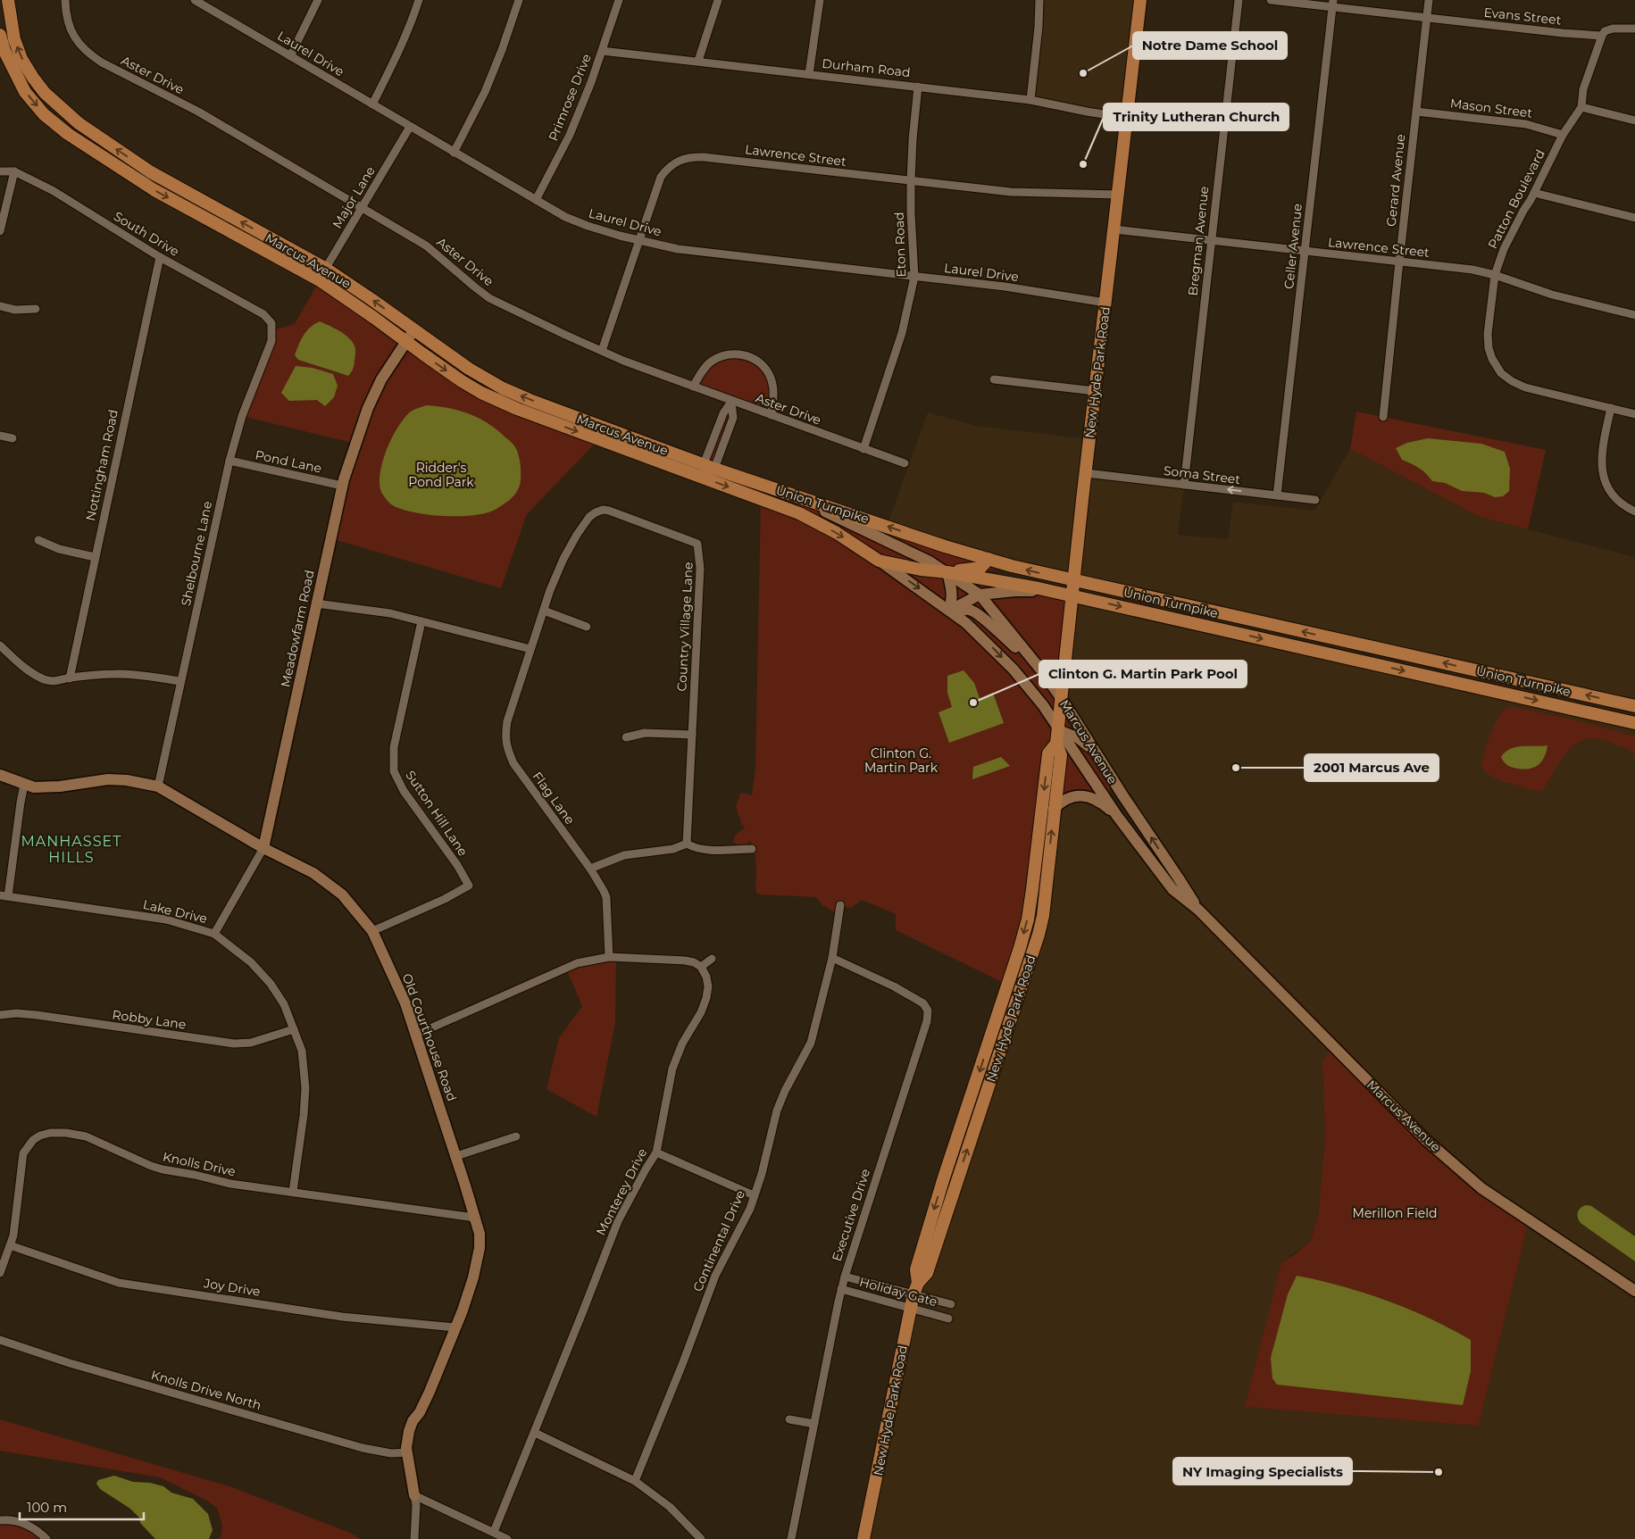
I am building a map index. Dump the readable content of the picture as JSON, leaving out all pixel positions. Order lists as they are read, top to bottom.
{
  "streets": {
    "main road": [
      "Marcus Avenue",
      "New Hyde Park Road",
      "Union Turnpike",
      "Meadowfarm Road",
      "Old Courthouse Road"
    ],
    "street": [
      "Evans Street",
      "Laurel Drive",
      "Durham Road",
      "Aster Drive",
      "Primrose Drive",
      "Mason Street",
      "Lawrence Street",
      "Gerard Avenue",
      "Major Lane",
      "Patton Boulevard",
      "South Drive",
      "Bregman Avenue",
      "Eton Road",
      "Celler Avenue",
      "Pond Lane",
      "Nottingham Road",
      "Soma Street",
      "Shelbourne Lane",
      "Country Village Lane",
      "Flag Lane",
      "Sutton Hill Lane",
      "Lake Drive",
      "Robby Lane",
      "Knolls Drive",
      "Monterey Drive",
      "Executive Drive",
      "Continental Drive",
      "Joy Drive",
      "Holiday Gate",
      "Knolls Drive North"
    ]
  },
  "crossings": [
    ["Evans Street", "Gerard Avenue"],
    ["Evans Street", "Patton Boulevard"],
    ["Evans Street", "Celler Avenue"],
    ["Laurel Drive", "Primrose Drive"],
    ["Laurel Drive", "Lawrence Street"],
    ["Laurel Drive", "Major Lane"],
    ["Laurel Drive", "Eton Road"],
    ["Laurel Drive", "New Hyde Park Road"],
    ["Durham Road", "Primrose Drive"],
    ["Durham Road", "Eton Road"],
    ["Durham Road", "New Hyde Park Road"],
    ["Aster Drive", "Lawrence Street"],
    ["Aster Drive", "Major Lane"],
    ["Aster Drive", "Eton Road"],
    ["Mason Street", "Gerard Avenue"],
    ["Mason Street", "Patton Boulevard"],
    ["Lawrence Street", "Gerard Avenue"],
    ["Lawrence Street", "Patton Boulevard"],
    ["Lawrence Street", "Bregman Avenue"],
    ["Lawrence Street", "Eton Road"],
    ["Lawrence Street", "Celler Avenue"],
    ["Lawrence Street", "New Hyde Park Road"],
    ["Major Lane", "Marcus Avenue"],
    ["South Drive", "Nottingham Road"],
    ["South Drive", "Shelbourne Lane"],
    ["Bregman Avenue", "Soma Street"],
    ["Celler Avenue", "Soma Street"],
    ["Marcus Avenue", "New Hyde Park Road"],
    ["Marcus Avenue", "Union Turnpike"],
    ["Marcus Avenue", "Meadowfarm Road"],
    ["New Hyde Park Road", "Soma Street"],
    ["New Hyde Park Road", "Union Turnpike"],
    ["New Hyde Park Road", "Holiday Gate"],
    ["Pond Lane", "Shelbourne Lane"],
    ["Pond Lane", "Meadowfarm Road"],
    ["Shelbourne Lane", "Old Courthouse Road"],
    ["Country Village Lane", "Flag Lane"],
    ["Meadowfarm Road", "Lake Drive"],
    ["Meadowfarm Road", "Old Courthouse Road"],
    ["Sutton Hill Lane", "Old Courthouse Road"],
    ["Lake Drive", "Robby Lane"],
    ["Lake Drive", "Knolls Drive"],
    ["Old Courthouse Road", "Knolls Drive"],
    ["Old Courthouse Road", "Joy Drive"],
    ["Old Courthouse Road", "Knolls Drive North"],
    ["Knolls Drive", "Joy Drive"],
    ["Executive Drive", "Continental Drive"],
    ["Executive Drive", "Holiday Gate"]
  ],
  "one_way": ["Soma Street"],
  "districts": ["MANHASSET HILLS"],
  "parks": ["Ridder's Pond Park", "Clinton G. Martin Park", "Merillon Field"],
  "places": [
    "Notre Dame School",
    "Trinity Lutheran Church",
    "Clinton G. Martin Park Pool",
    "2001 Marcus Ave",
    "NY Imaging Specialists"
  ],
  "scale_bar": "100 m"
}
